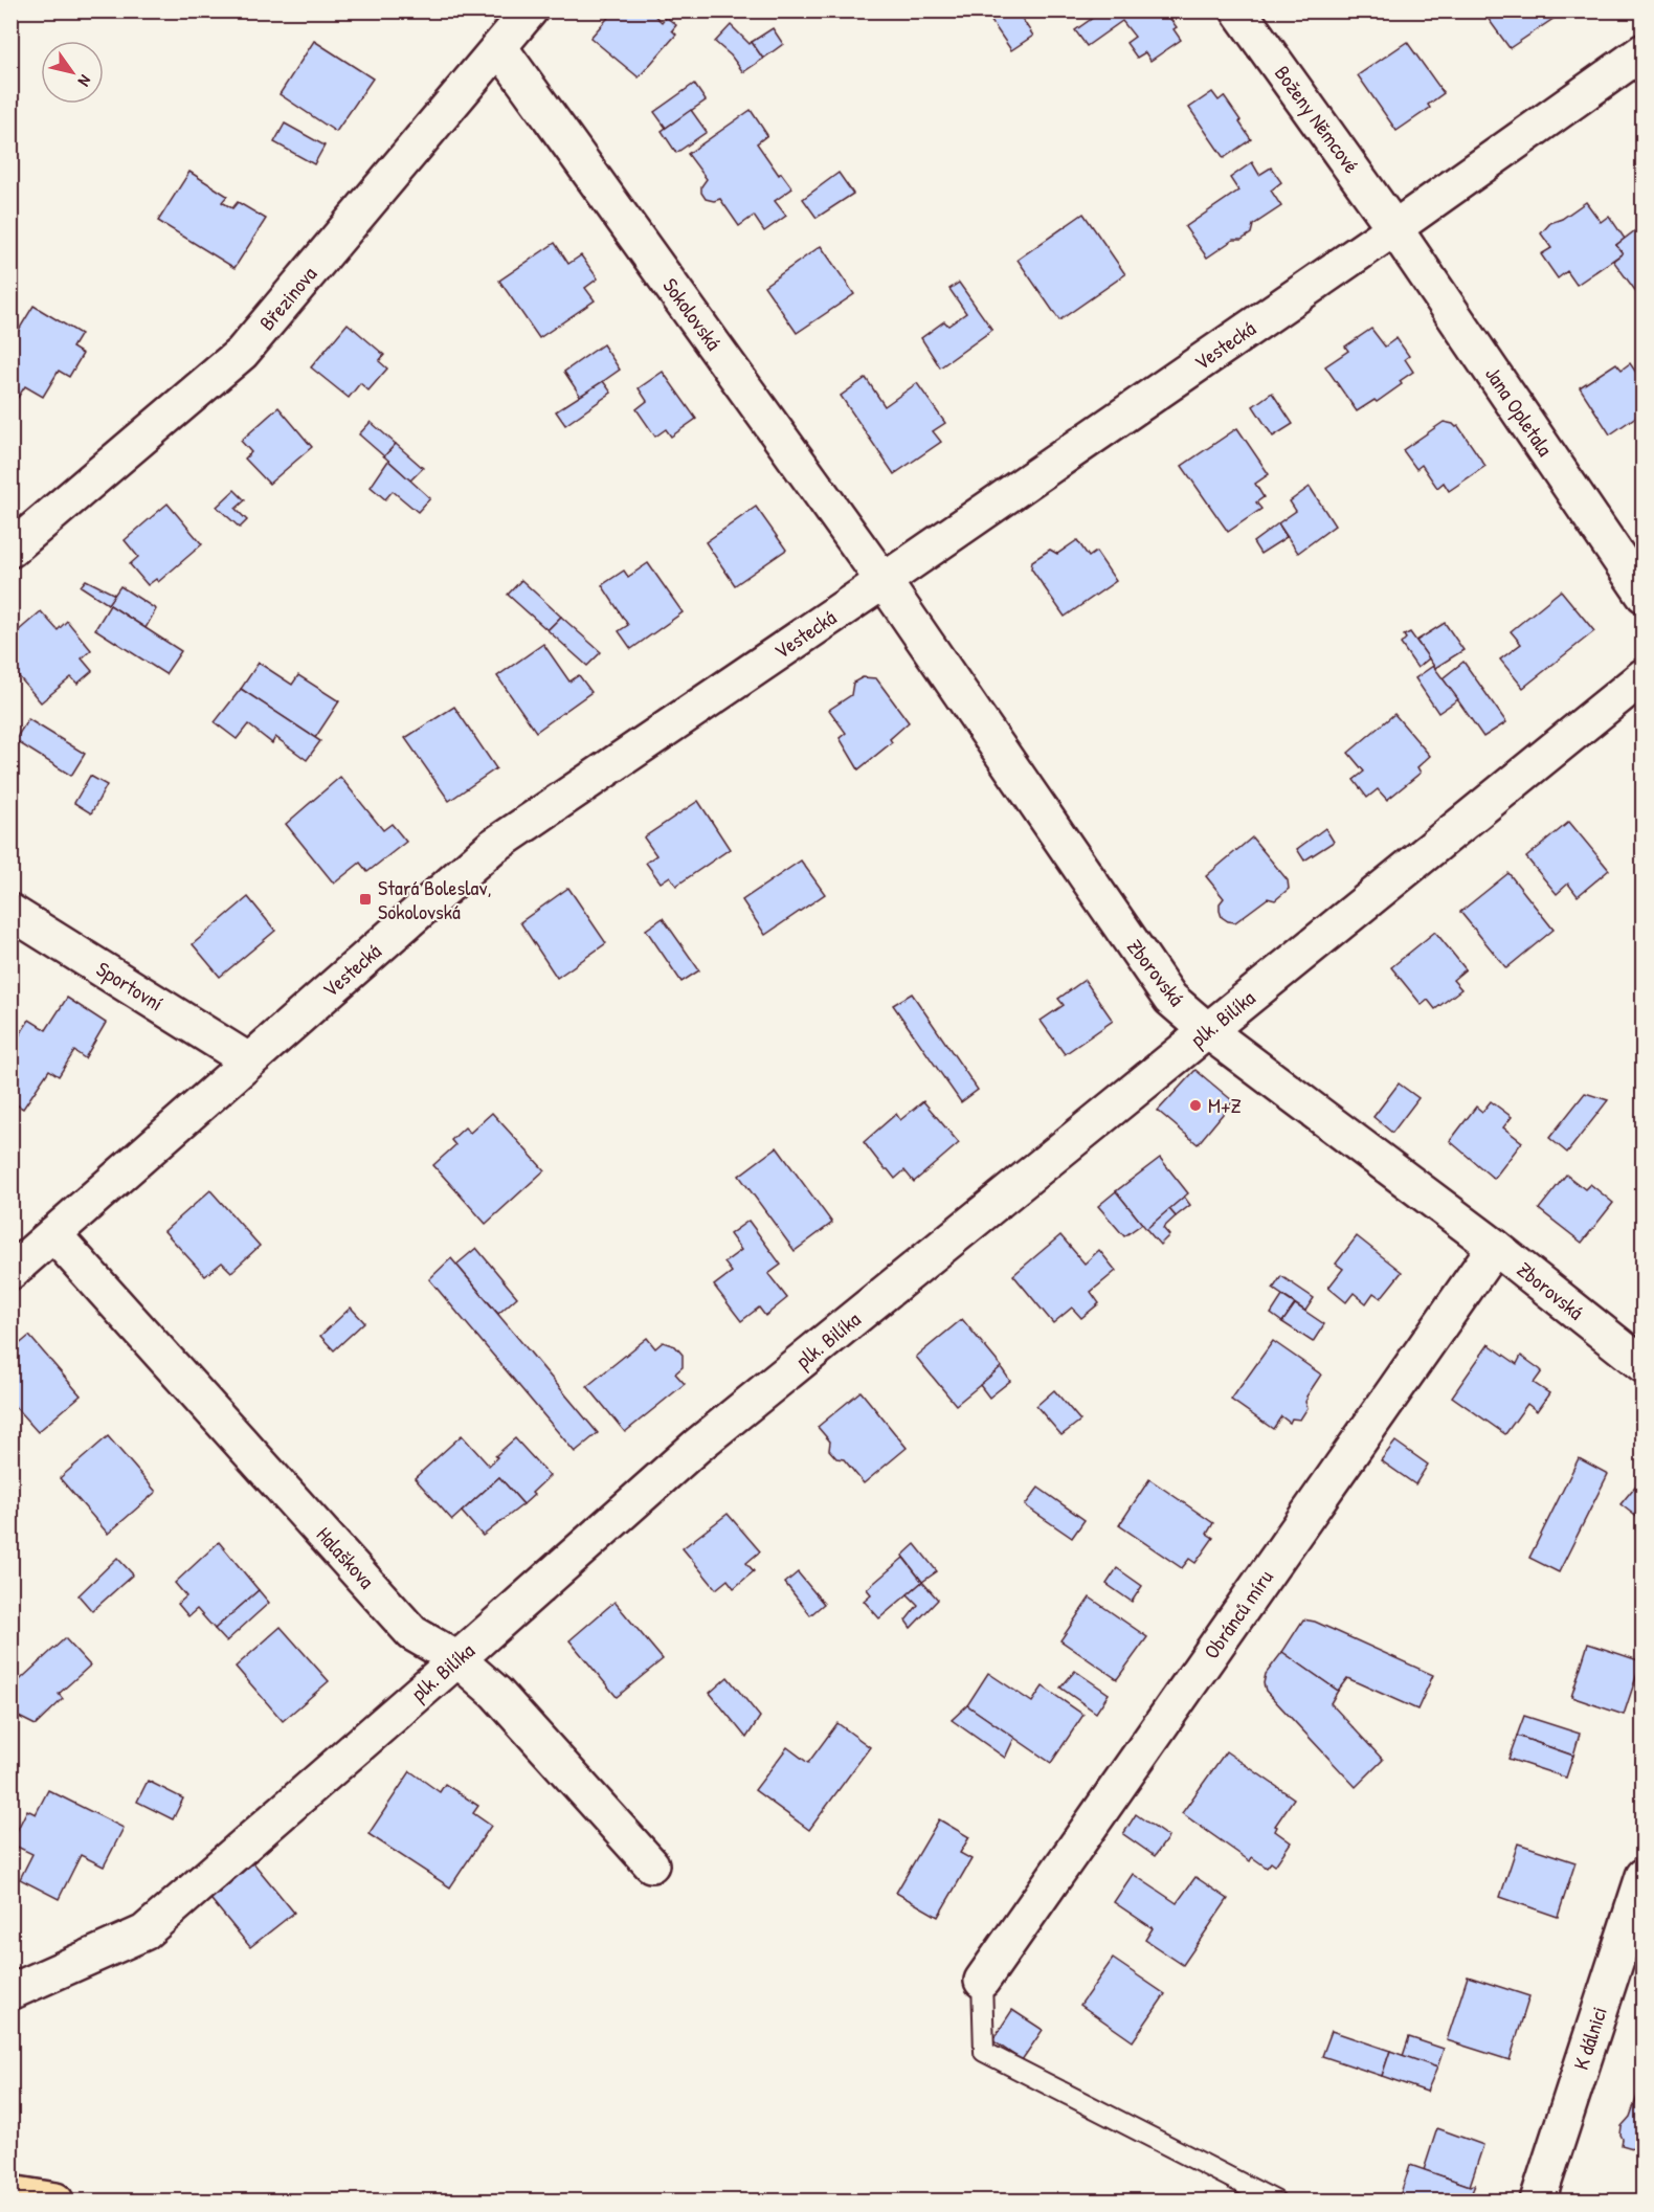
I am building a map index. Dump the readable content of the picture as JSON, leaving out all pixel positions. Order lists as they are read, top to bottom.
{
  "streets": {
    "street": [
      "Boženy Němcové",
      "Březinova",
      "Sokolovská",
      "Vestecká",
      "Jana Opletala",
      "Zborovská",
      "Sportovní",
      "plk. Bilíka",
      "Halaškova",
      "Obránců míru",
      "K dálnici"
    ]
  },
  "crossings": [
    ["Boženy Němcové", "Vestecká"],
    ["Boženy Němcové", "Jana Opletala"],
    ["Březinova", "Sokolovská"],
    ["Sokolovská", "Vestecká"],
    ["Sokolovská", "Zborovská"],
    ["Vestecká", "Jana Opletala"],
    ["Vestecká", "Zborovská"],
    ["Vestecká", "Sportovní"],
    ["Vestecká", "Halaškova"],
    ["Zborovská", "plk. Bilíka"],
    ["Zborovská", "Obránců míru"],
    ["plk. Bilíka", "Halaškova"]
  ],
  "places": {
    "transit": ["Stará Boleslav, Sokolovská"],
    "other": ["M+Z"]
  },
  "north": "bottom right"
}
